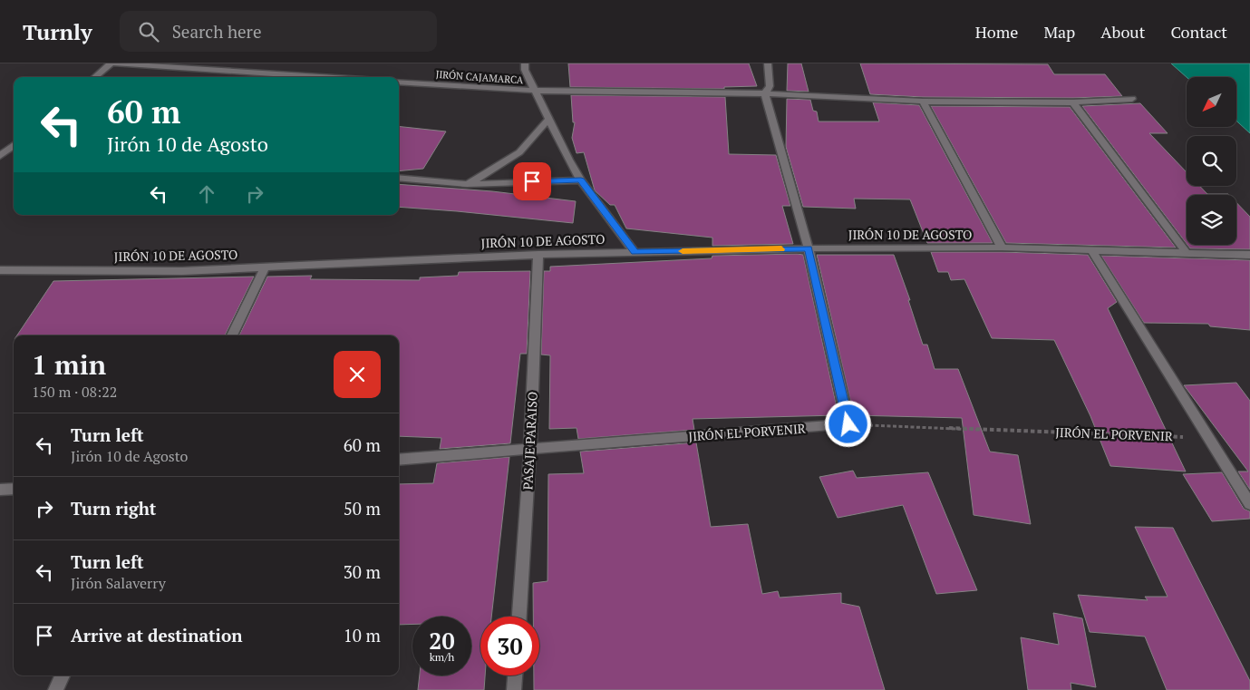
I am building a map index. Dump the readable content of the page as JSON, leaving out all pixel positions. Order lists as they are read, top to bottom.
{
  "streets": {
    "street": [
      "JIRÓN CAJAMARCA",
      "JIRÓN 10 DE AGOSTO",
      "JIRÓN EL PORVENIR",
      "PASAJE PARAISO"
    ]
  },
  "crossings": [
    ["JIRÓN 10 DE AGOSTO", "PASAJE PARAISO"],
    ["JIRÓN EL PORVENIR", "PASAJE PARAISO"]
  ],
  "north": "bottom left",
  "page": {
    "header": "Turnly",
    "search": "Search here",
    "nav": [
      "Home",
      "Map",
      "About",
      "Contact"
    ],
    "turn": ["60 m", "Jirón 10 de Agosto"],
    "heading": ["1 min", "150 m · 08:22"],
    "list": [
      {
        "name": "Turn left",
        "note": "Jirón 10 de Agosto",
        "value": "60 m"
      },
      {
        "name": "Turn right",
        "value": "50 m"
      },
      {
        "name": "Turn left",
        "note": "Jirón Salaverry",
        "value": "30 m"
      },
      {
        "name": "Arrive at destination",
        "value": "10 m"
      }
    ],
    "speed": "20 km/h",
    "limit": "30"
  }
}
